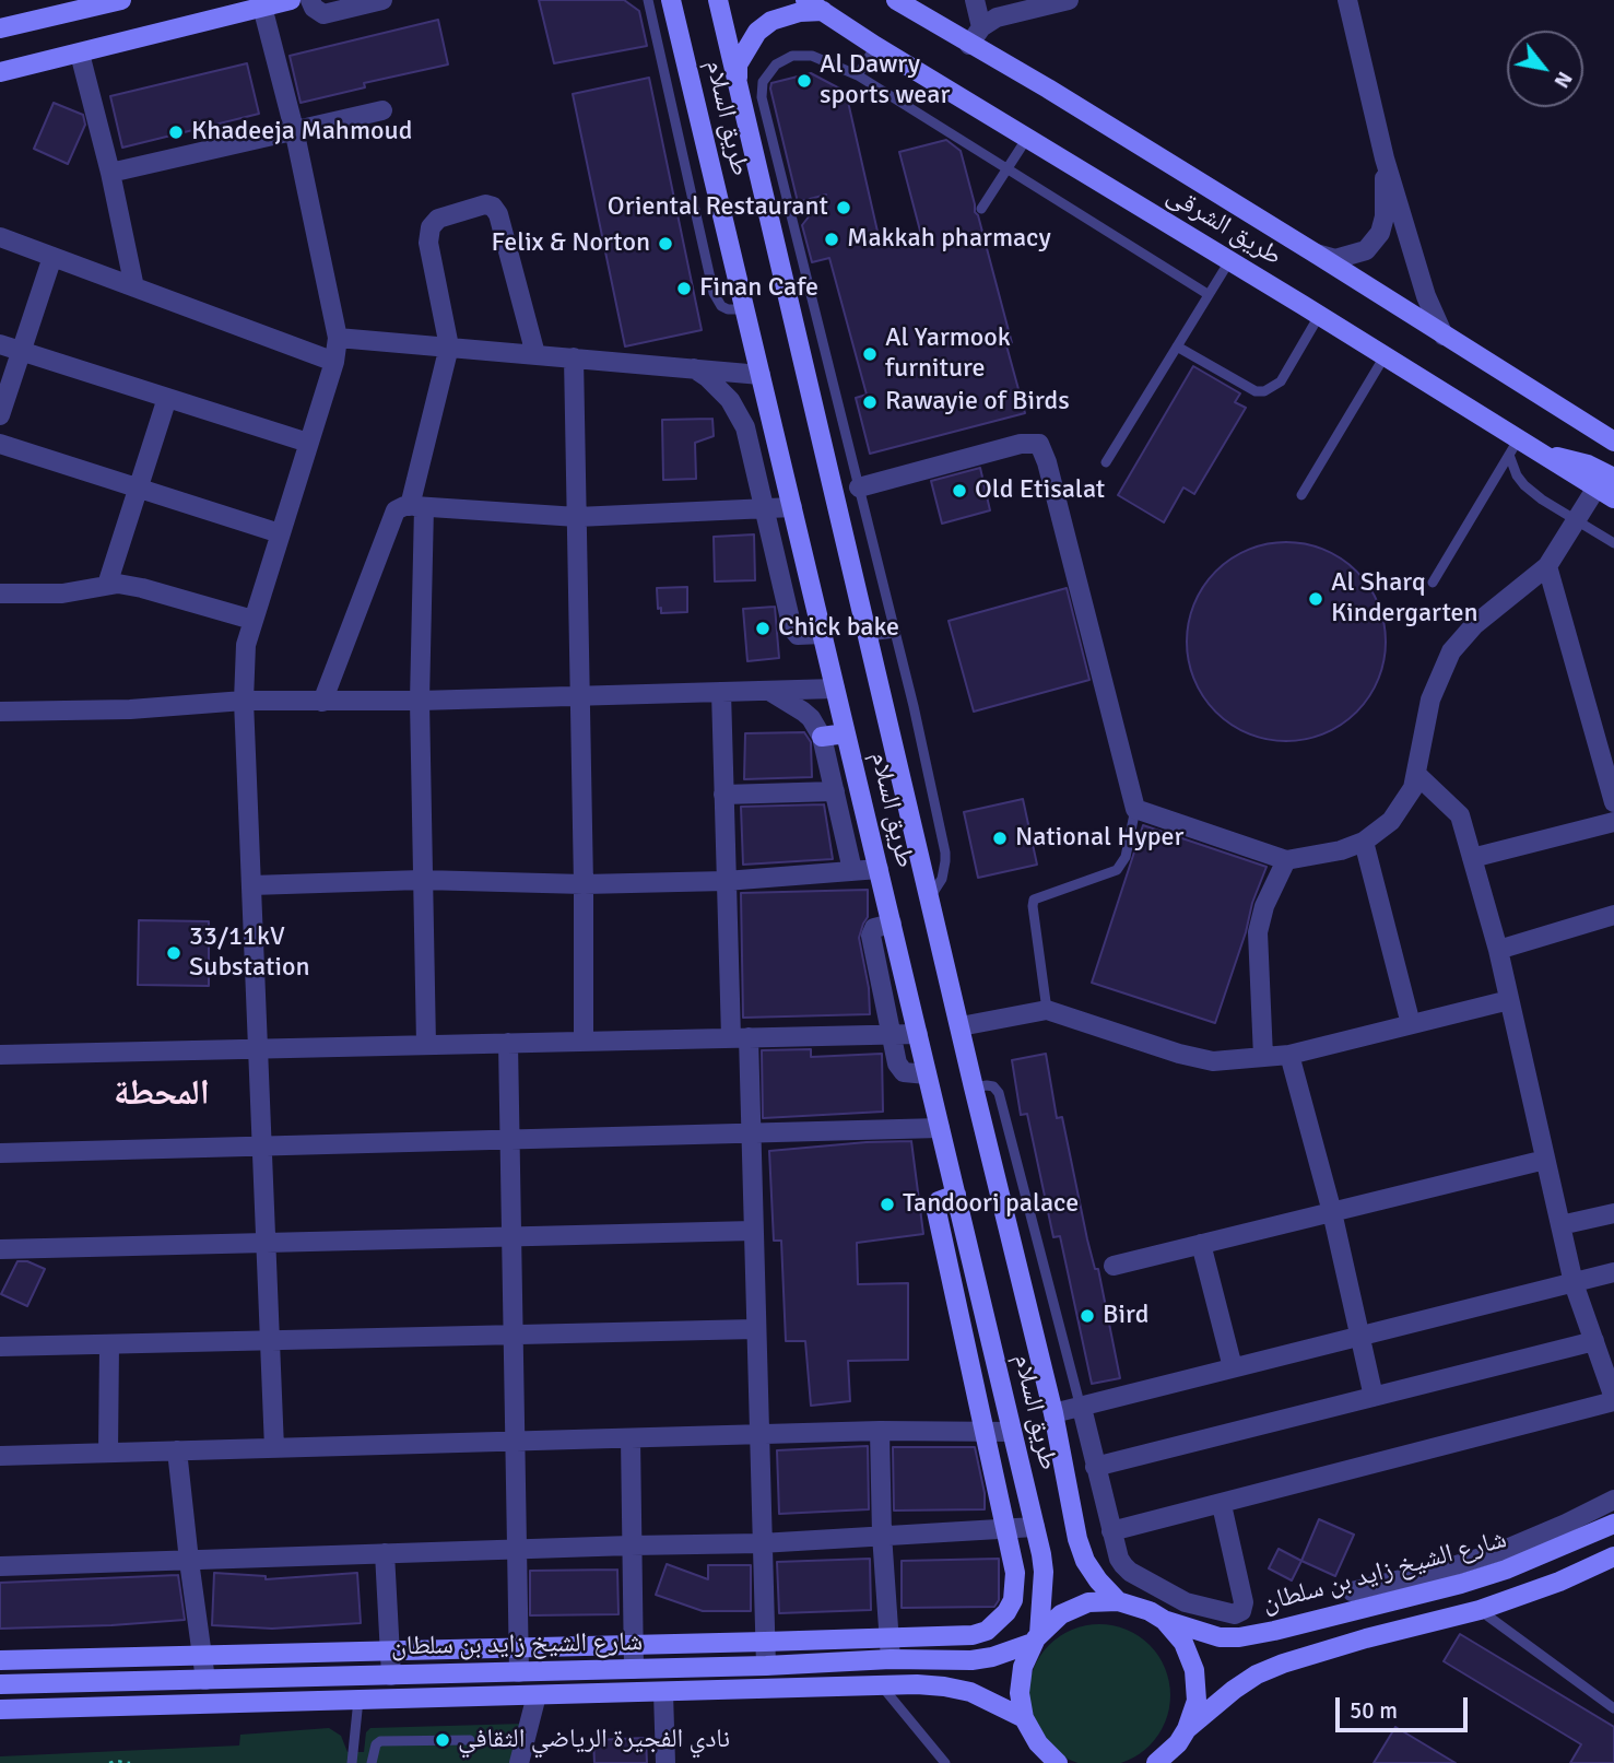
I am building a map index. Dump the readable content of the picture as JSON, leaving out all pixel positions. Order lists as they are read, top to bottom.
{
  "streets": {
    "main road": ["طريق السلام", "طريق الشرقى", "شارع الشيخ زايد بن سلطان"]
  },
  "crossings": [
    ["طريق السلام", "شارع الشيخ زايد بن سلطان"]
  ],
  "districts": ["المحطة"],
  "places": [
    "Al Dawry sports wear",
    "Khadeeja Mahmoud",
    "Oriental Restaurant",
    "Makkah pharmacy",
    "Felix & Norton",
    "Finan Cafe",
    "Al Yarmook furniture",
    "Rawayie of Birds",
    "Old Etisalat",
    "Al Sharq Kindergarten",
    "Chick bake",
    "National Hyper",
    "33/11kV Substation",
    "Tandoori palace",
    "Bird",
    "نادي الفجيرة الرياضي الثقافي"
  ],
  "scale_bar": "50 m",
  "north": "bottom right"
}
